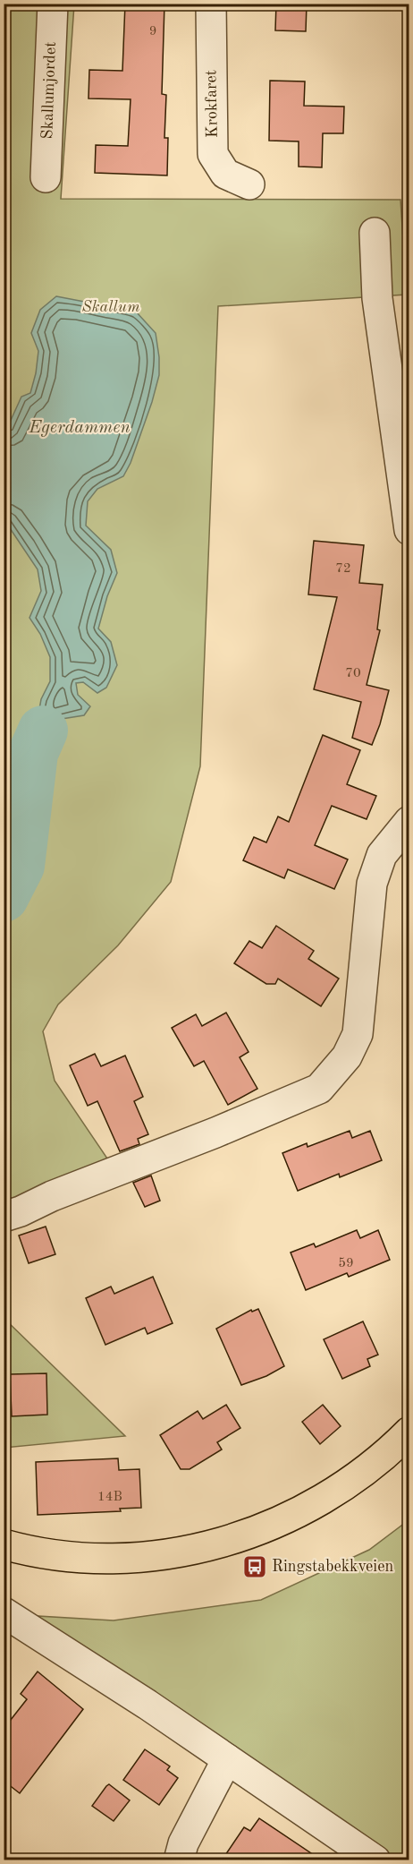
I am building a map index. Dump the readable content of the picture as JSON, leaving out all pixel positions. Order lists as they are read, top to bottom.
{
  "streets": {
    "street": ["Skallumjordet", "Krokfaret"]
  },
  "water": ["Egerdammen"],
  "parks": ["Skallum"],
  "places": {
    "bus stop": ["Ringstabekkveien"]
  },
  "house_numbers": [
    "9",
    "72",
    "70",
    "59",
    "14B"
  ]
}
